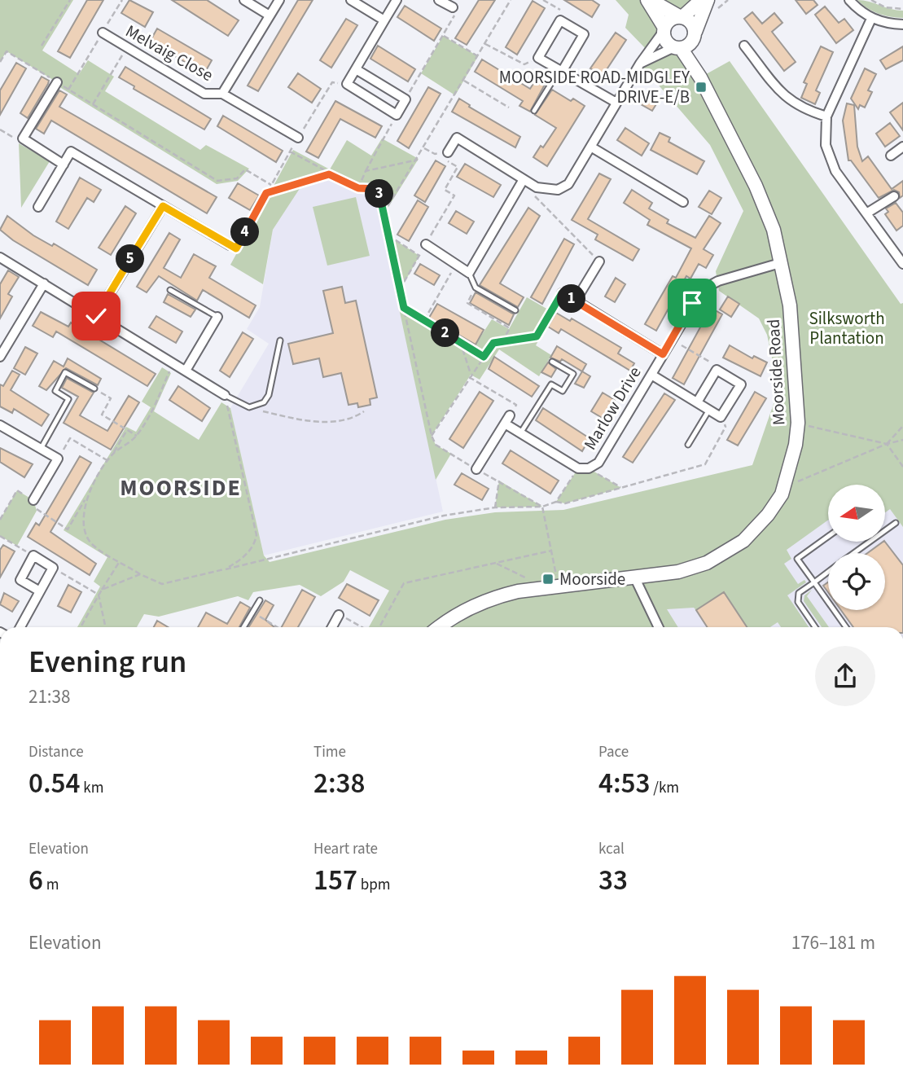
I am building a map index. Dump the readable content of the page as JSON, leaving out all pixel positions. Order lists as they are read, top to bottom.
{
  "streets": {
    "street": ["Melvaig Close", "Moorside Road", "Marlow Drive"]
  },
  "crossings": [
    ["Moorside Road", "Marlow Drive"]
  ],
  "districts": ["MOORSIDE"],
  "parks": ["Silksworth Plantation"],
  "places": {
    "transit": ["MOORSIDE ROAD-MIDGLEY DRIVE-E/B", "Moorside"]
  },
  "north": "left",
  "page": {
    "pins": [
      "3",
      "4",
      "5",
      "1",
      "2"
    ],
    "heading": ["Evening run", "21:38"],
    "stats": [
      ["Distance", "0.54 km"],
      ["Time", "2:38"],
      ["Pace", "4:53 /km"],
      ["Elevation", "6 m"],
      ["Heart rate", "157 bpm"],
      ["kcal", "33"]
    ],
    "chart": ["Elevation", "176–181 m"]
  }
}
